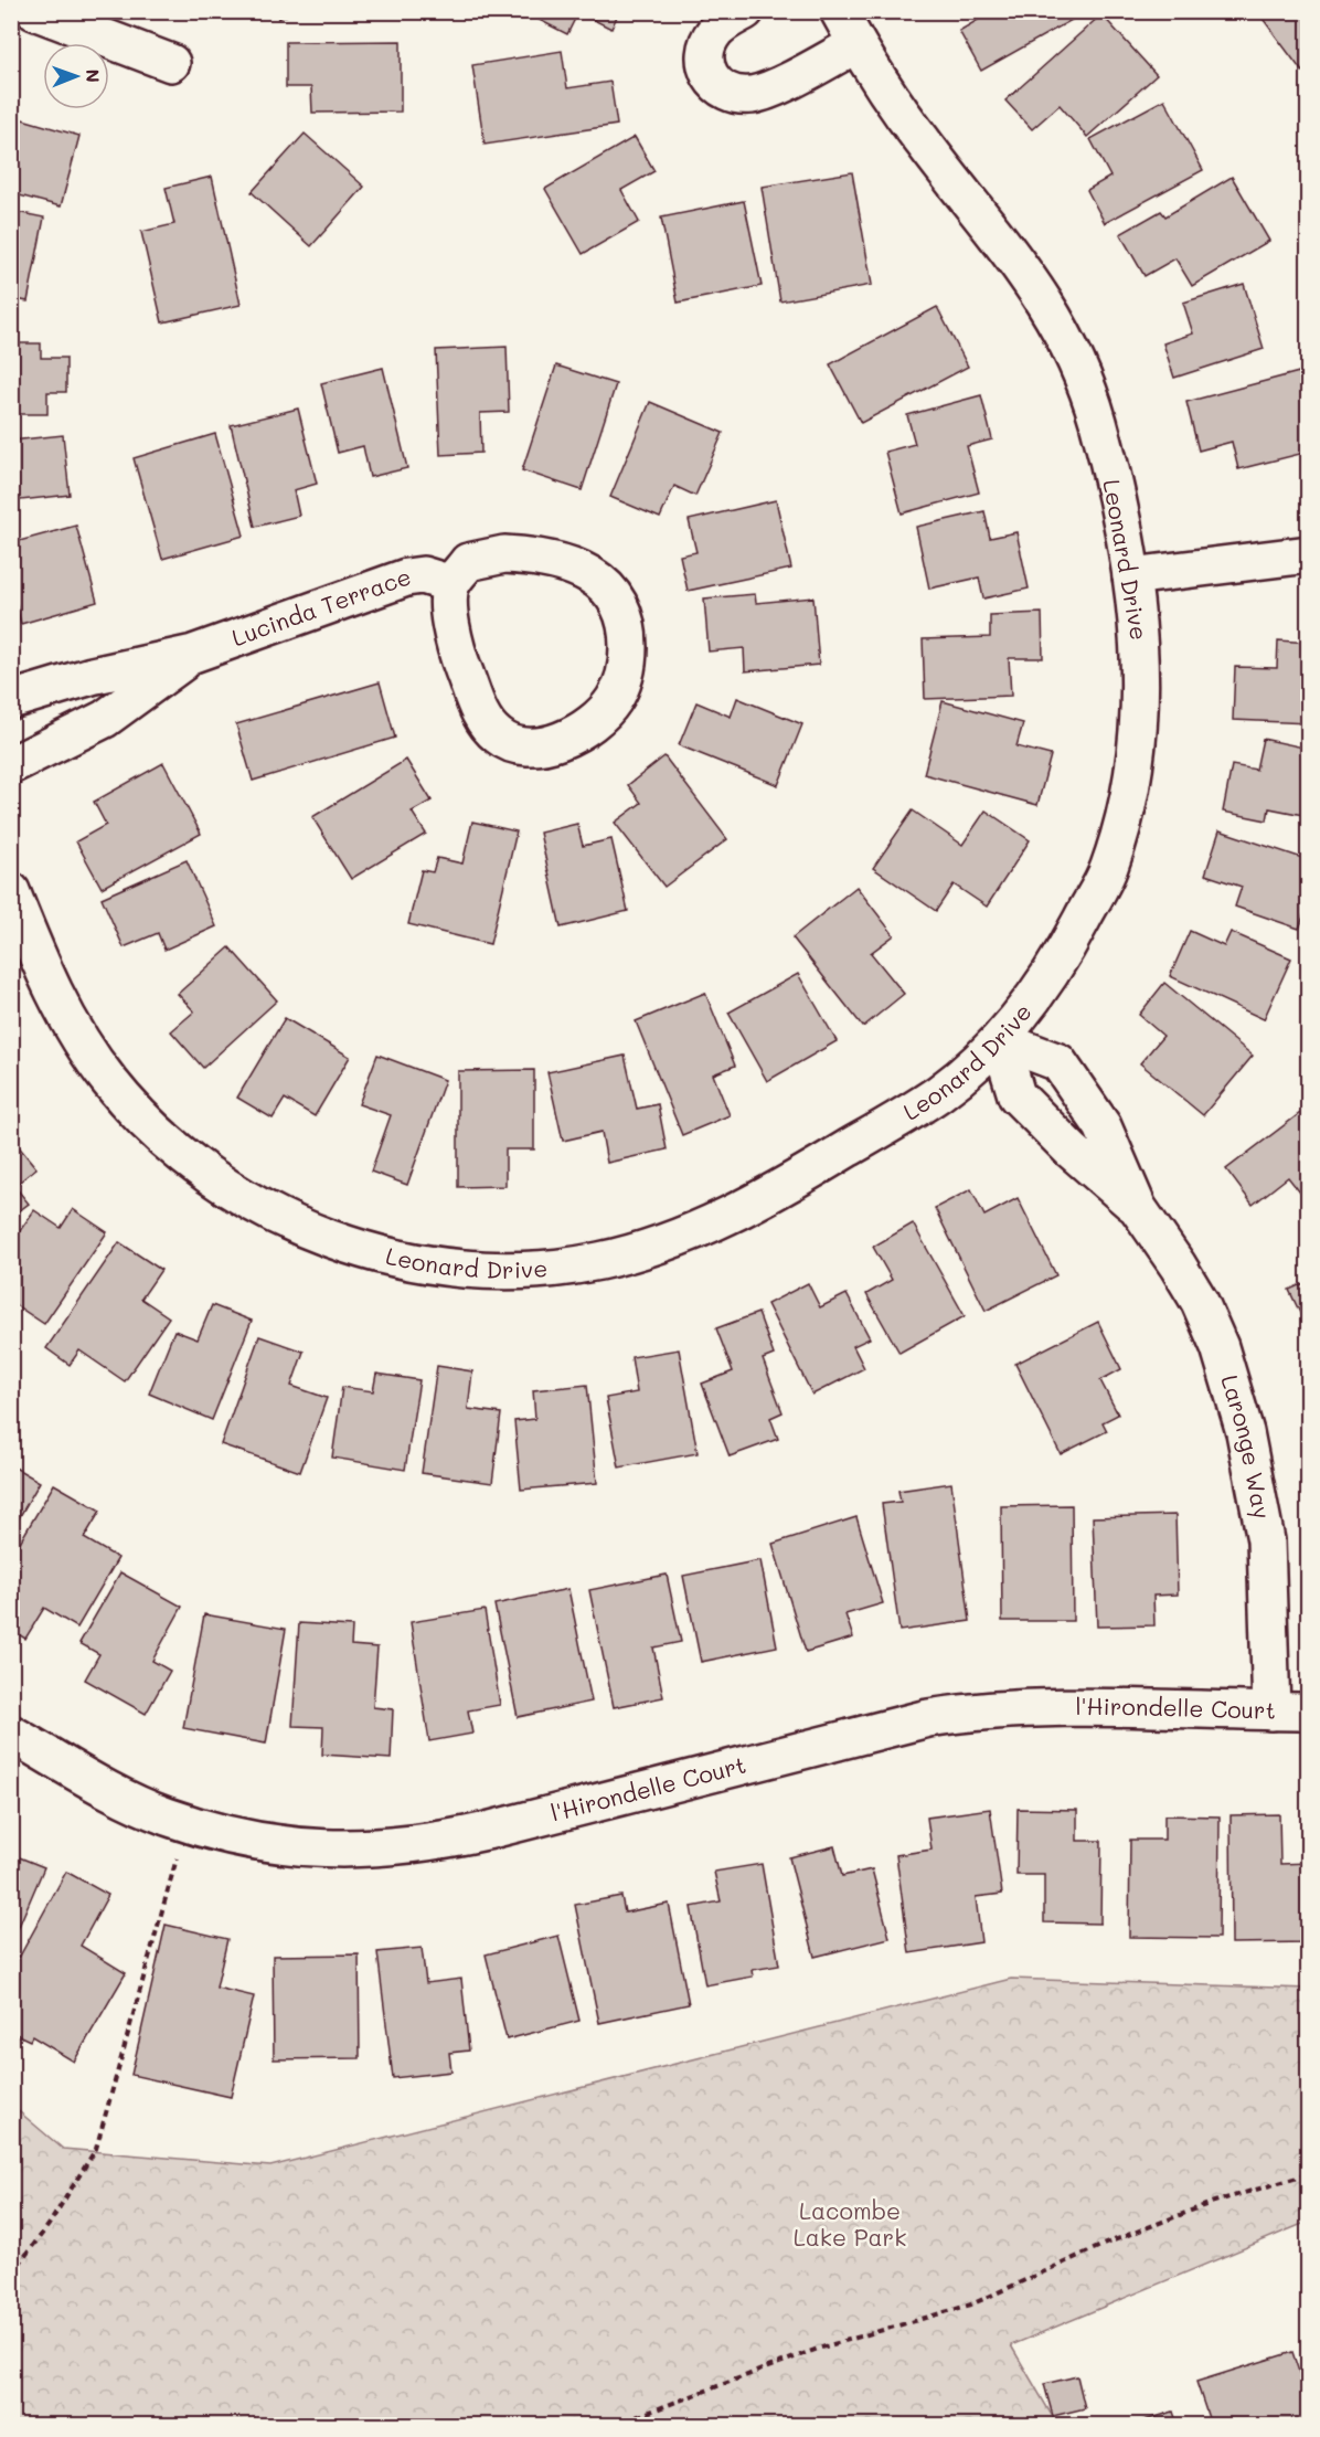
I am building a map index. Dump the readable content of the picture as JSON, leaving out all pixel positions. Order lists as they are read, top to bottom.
{
  "streets": {
    "street": [
      "Leonard Drive",
      "Lucinda Terrace",
      "Laronge Way",
      "l'Hirondelle Court"
    ]
  },
  "crossings": [
    ["Leonard Drive", "Laronge Way"],
    ["Laronge Way", "l'Hirondelle Court"]
  ],
  "parks": ["Lacombe Lake Park"],
  "north": "right"
}
